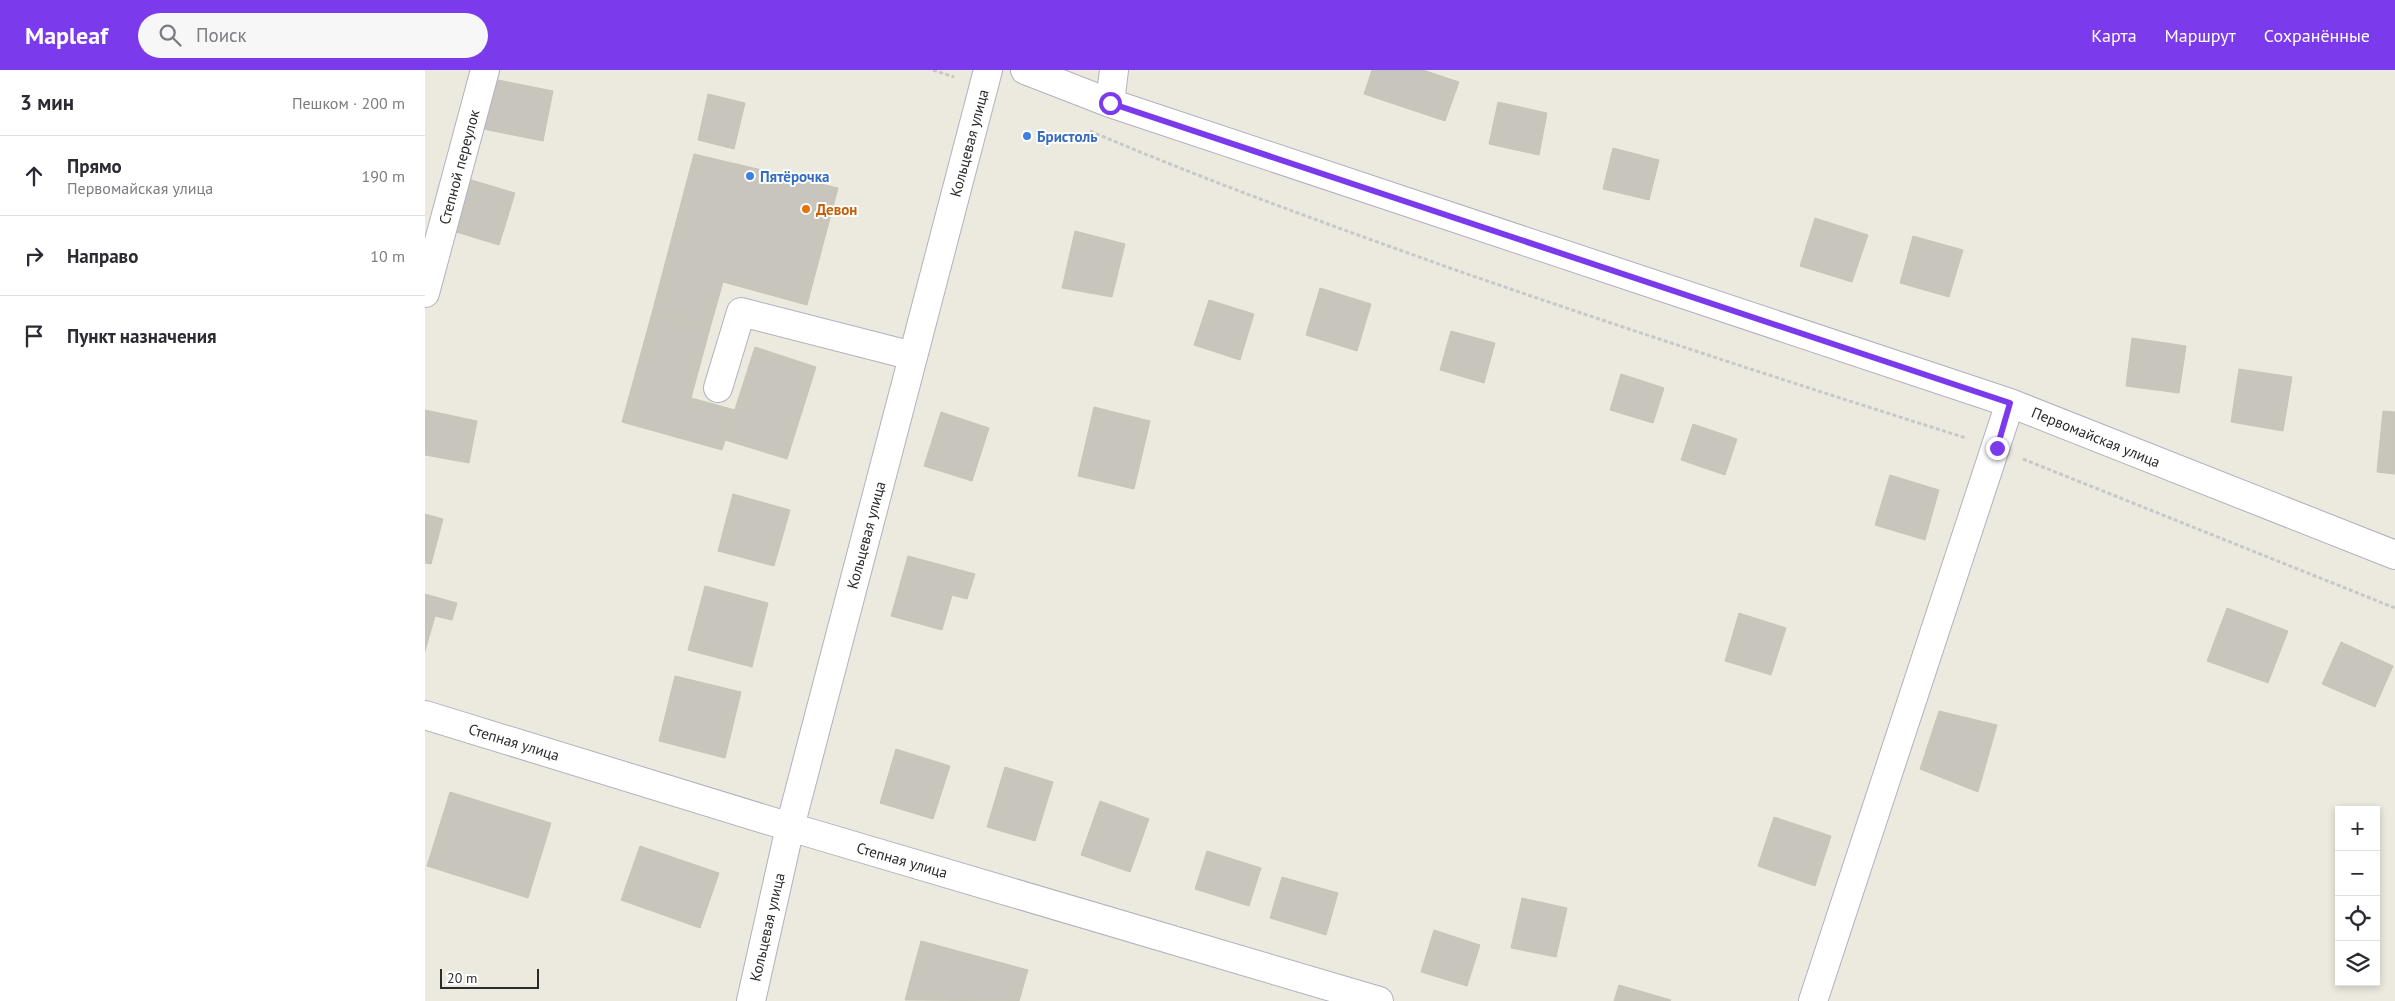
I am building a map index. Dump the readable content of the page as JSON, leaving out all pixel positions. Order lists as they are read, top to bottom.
{
  "streets": {
    "street": [
      "Кольцевая улица",
      "Степной переулок",
      "Первомайская улица",
      "Степная улица"
    ]
  },
  "crossings": [
    ["Кольцевая улица", "Степная улица"]
  ],
  "places": ["Бристоль", "Пятёрочка", "Девон"],
  "scale_bar": "20 m",
  "page": {
    "header": "Mapleaf",
    "search": "Поиск",
    "nav": ["Карта", "Маршрут", "Сохранённые"],
    "heading": ["3 мин", "Пешком · 200 m"],
    "list": [
      ["Прямо", "Первомайская улица", "190 m"],
      ["Направо", "10 m"],
      "Пункт назначения"
    ],
    "map_buttons": ["+", "−"],
    "scale": "20 m"
  }
}
